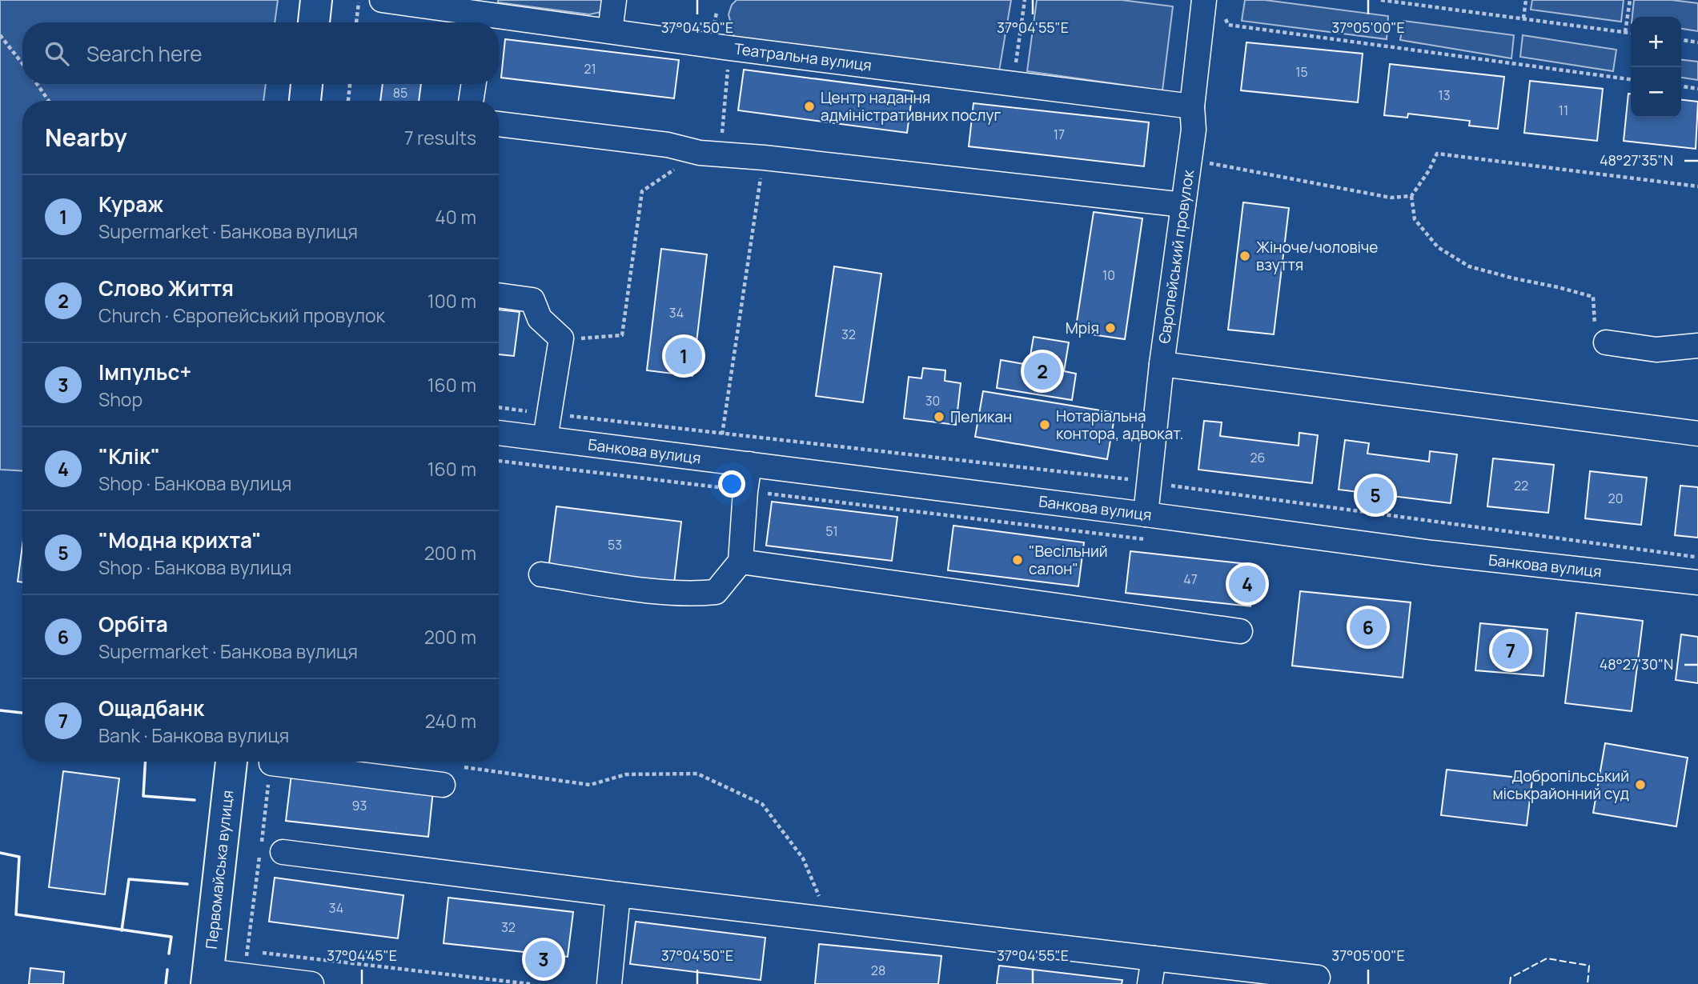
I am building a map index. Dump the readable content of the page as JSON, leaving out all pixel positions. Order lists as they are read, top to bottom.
{
  "streets": {
    "main road": ["Первомайська вулиця"],
    "street": ["Театральна вулиця", "Європейський провулок", "Банкова вулиця"]
  },
  "crossings": [
    ["Театральна вулиця", "Європейський провулок"],
    ["Європейський провулок", "Банкова вулиця"]
  ],
  "places": [
    "Центр надання адміністративних послуг",
    "Жіноче/чоловіче взуття",
    "Мрія",
    "Пеликан",
    "Нотаріальна контора, адвокат.",
    "\"Весільний салон\"",
    "Добропільський міськрайонний суд"
  ],
  "house_numbers": [
    "21",
    "15",
    "85",
    "13",
    "11",
    "17",
    "10",
    "34",
    "32",
    "30",
    "26",
    "22",
    "20",
    "51",
    "53",
    "47",
    "93",
    "34",
    "32",
    "28"
  ],
  "page": {
    "map_buttons": ["+", "−"],
    "search": "Search here",
    "heading": ["Nearby", "7 results"],
    "list": [
      {
        "mark": "1",
        "name": "Кураж",
        "note": "Supermarket · Банкова вулиця",
        "value": "40 m"
      },
      {
        "mark": "2",
        "name": "Слово Життя",
        "note": "Church · Європейський провулок",
        "value": "100 m"
      },
      {
        "mark": "3",
        "name": "Імпульс+",
        "note": "Shop",
        "value": "160 m"
      },
      {
        "mark": "4",
        "name": "\"Клік\"",
        "note": "Shop · Банкова вулиця",
        "value": "160 m"
      },
      {
        "mark": "5",
        "name": "\"Модна крихта\"",
        "note": "Shop · Банкова вулиця",
        "value": "200 m"
      },
      {
        "mark": "6",
        "name": "Орбіта",
        "note": "Supermarket · Банкова вулиця",
        "value": "200 m"
      },
      {
        "mark": "7",
        "name": "Ощадбанк",
        "note": "Bank · Банкова вулиця",
        "value": "240 m"
      }
    ],
    "pins": [
      "1",
      "2",
      "5",
      "4",
      "6",
      "7",
      "3"
    ]
  },
  "coordinates": [
    "37°04'50\"E",
    "37°04'55\"E",
    "37°05'00\"E",
    "48°27'35\"N",
    "48°27'30\"N",
    "37°04'45\"E"
  ]
}
